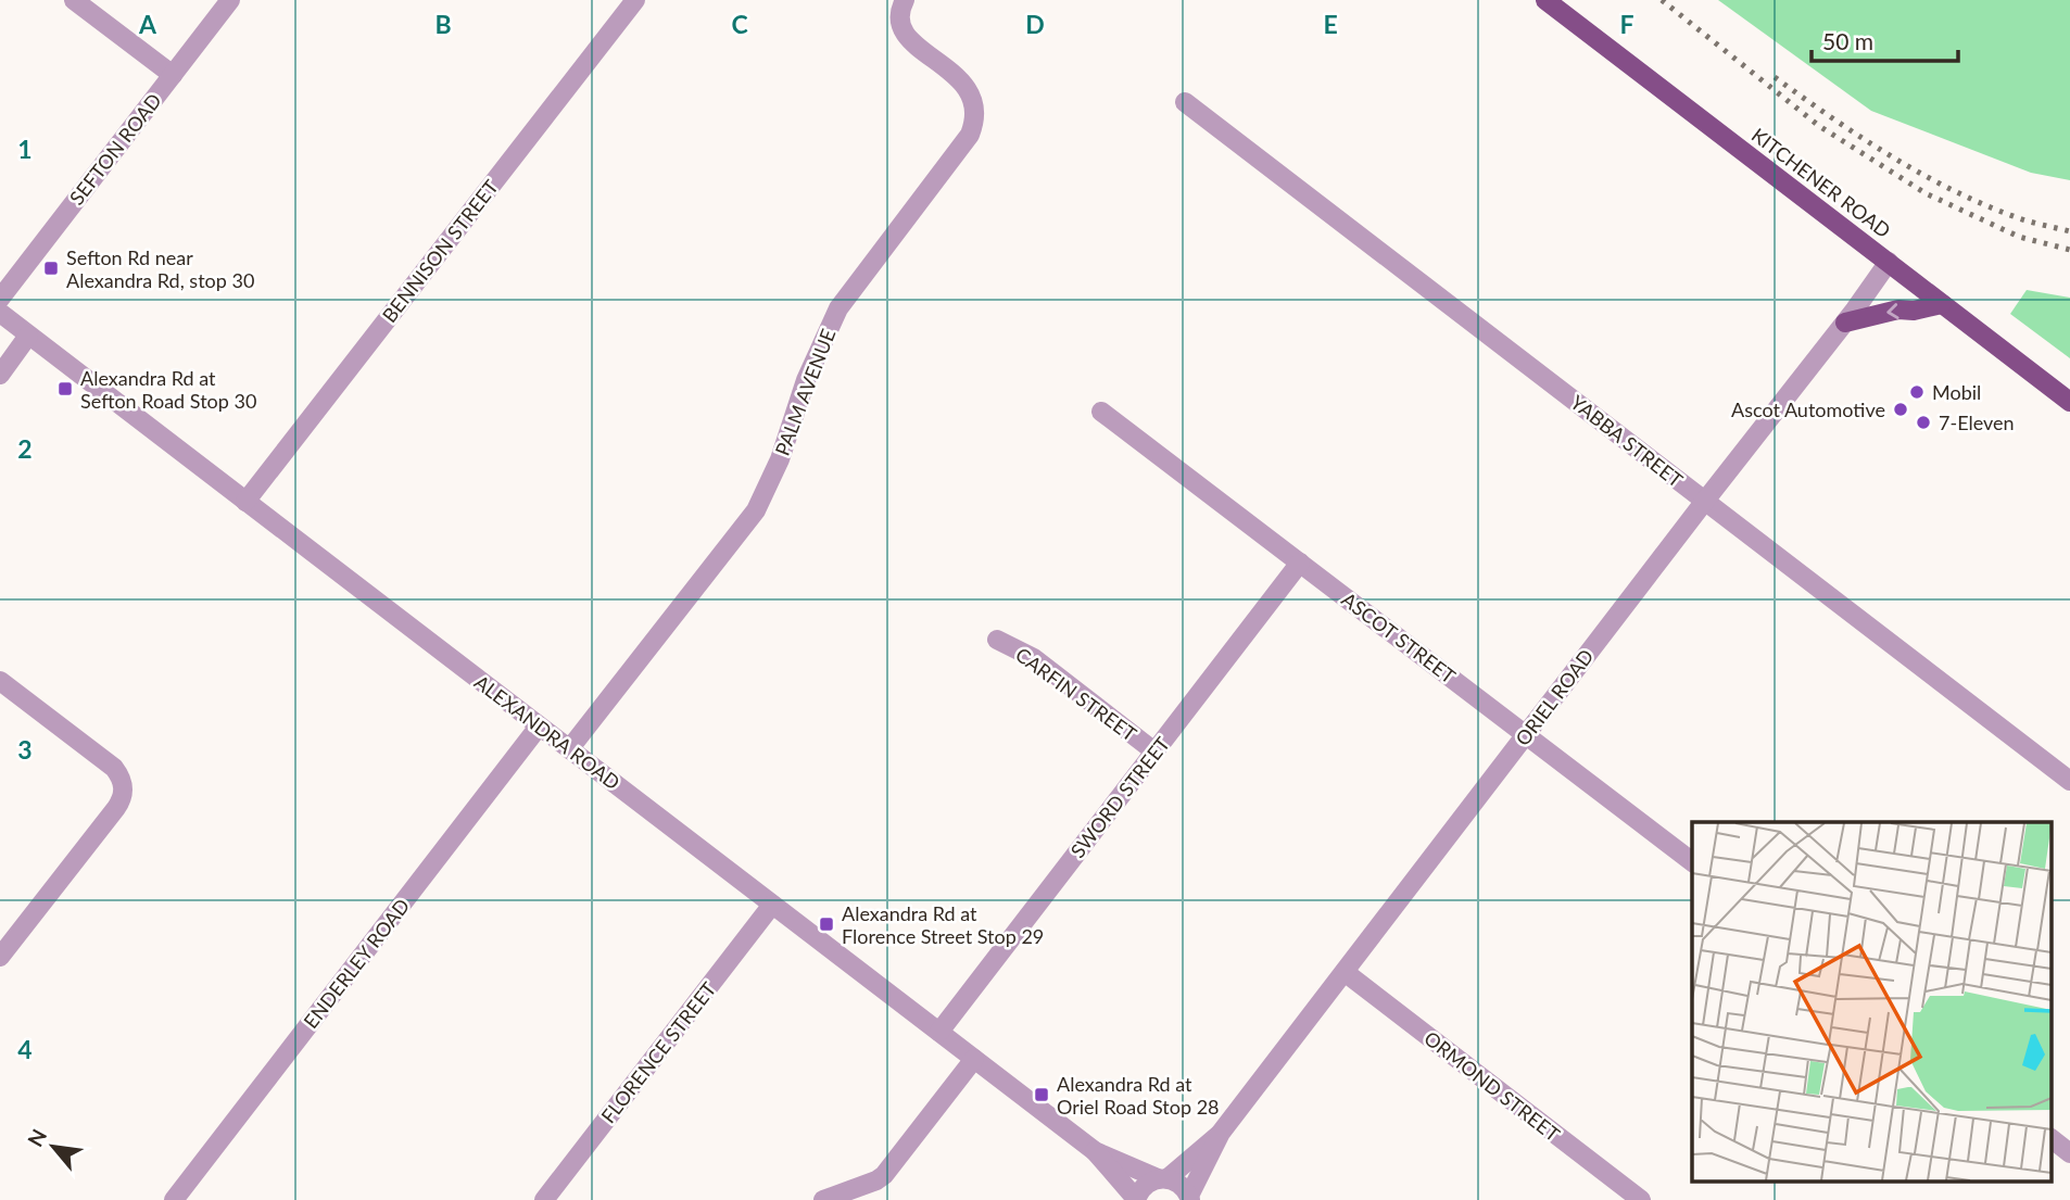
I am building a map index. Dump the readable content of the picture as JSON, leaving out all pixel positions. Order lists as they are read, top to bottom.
{
  "streets": {
    "main road": ["KITCHENER ROAD"],
    "street": [
      "SEFTON ROAD",
      "BENNISON STREET",
      "PALM AVENUE",
      "YABBA STREET",
      "ASCOT STREET",
      "CARFIN STREET",
      "ORIEL ROAD",
      "ALEXANDRA ROAD",
      "SWORD STREET",
      "ENDERLEY ROAD",
      "FLORENCE STREET",
      "ORMOND STREET"
    ]
  },
  "crossings": [
    ["KITCHENER ROAD", "ORIEL ROAD"],
    ["BENNISON STREET", "ALEXANDRA ROAD"],
    ["PALM AVENUE", "ALEXANDRA ROAD"],
    ["YABBA STREET", "ORIEL ROAD"],
    ["ASCOT STREET", "ORIEL ROAD"],
    ["ASCOT STREET", "SWORD STREET"],
    ["CARFIN STREET", "SWORD STREET"],
    ["ORIEL ROAD", "ALEXANDRA ROAD"],
    ["ORIEL ROAD", "ORMOND STREET"],
    ["ALEXANDRA ROAD", "SWORD STREET"],
    ["ALEXANDRA ROAD", "ENDERLEY ROAD"],
    ["ALEXANDRA ROAD", "FLORENCE STREET"]
  ],
  "places": {
    "transit": [
      "Sefton Rd near Alexandra Rd, stop 30",
      "Alexandra Rd at Sefton Road Stop 30",
      "Alexandra Rd at Florence Street Stop 29",
      "Alexandra Rd at Oriel Road Stop 28"
    ],
    "other": ["Mobil", "Ascot Automotive", "7-Eleven"]
  },
  "scale_bar": "50 m",
  "north": "top left",
  "grid": {
    "columns": [
      "A",
      "B",
      "C",
      "D",
      "E",
      "F"
    ],
    "rows": [
      "1",
      "2",
      "3",
      "4"
    ]
  }
}
